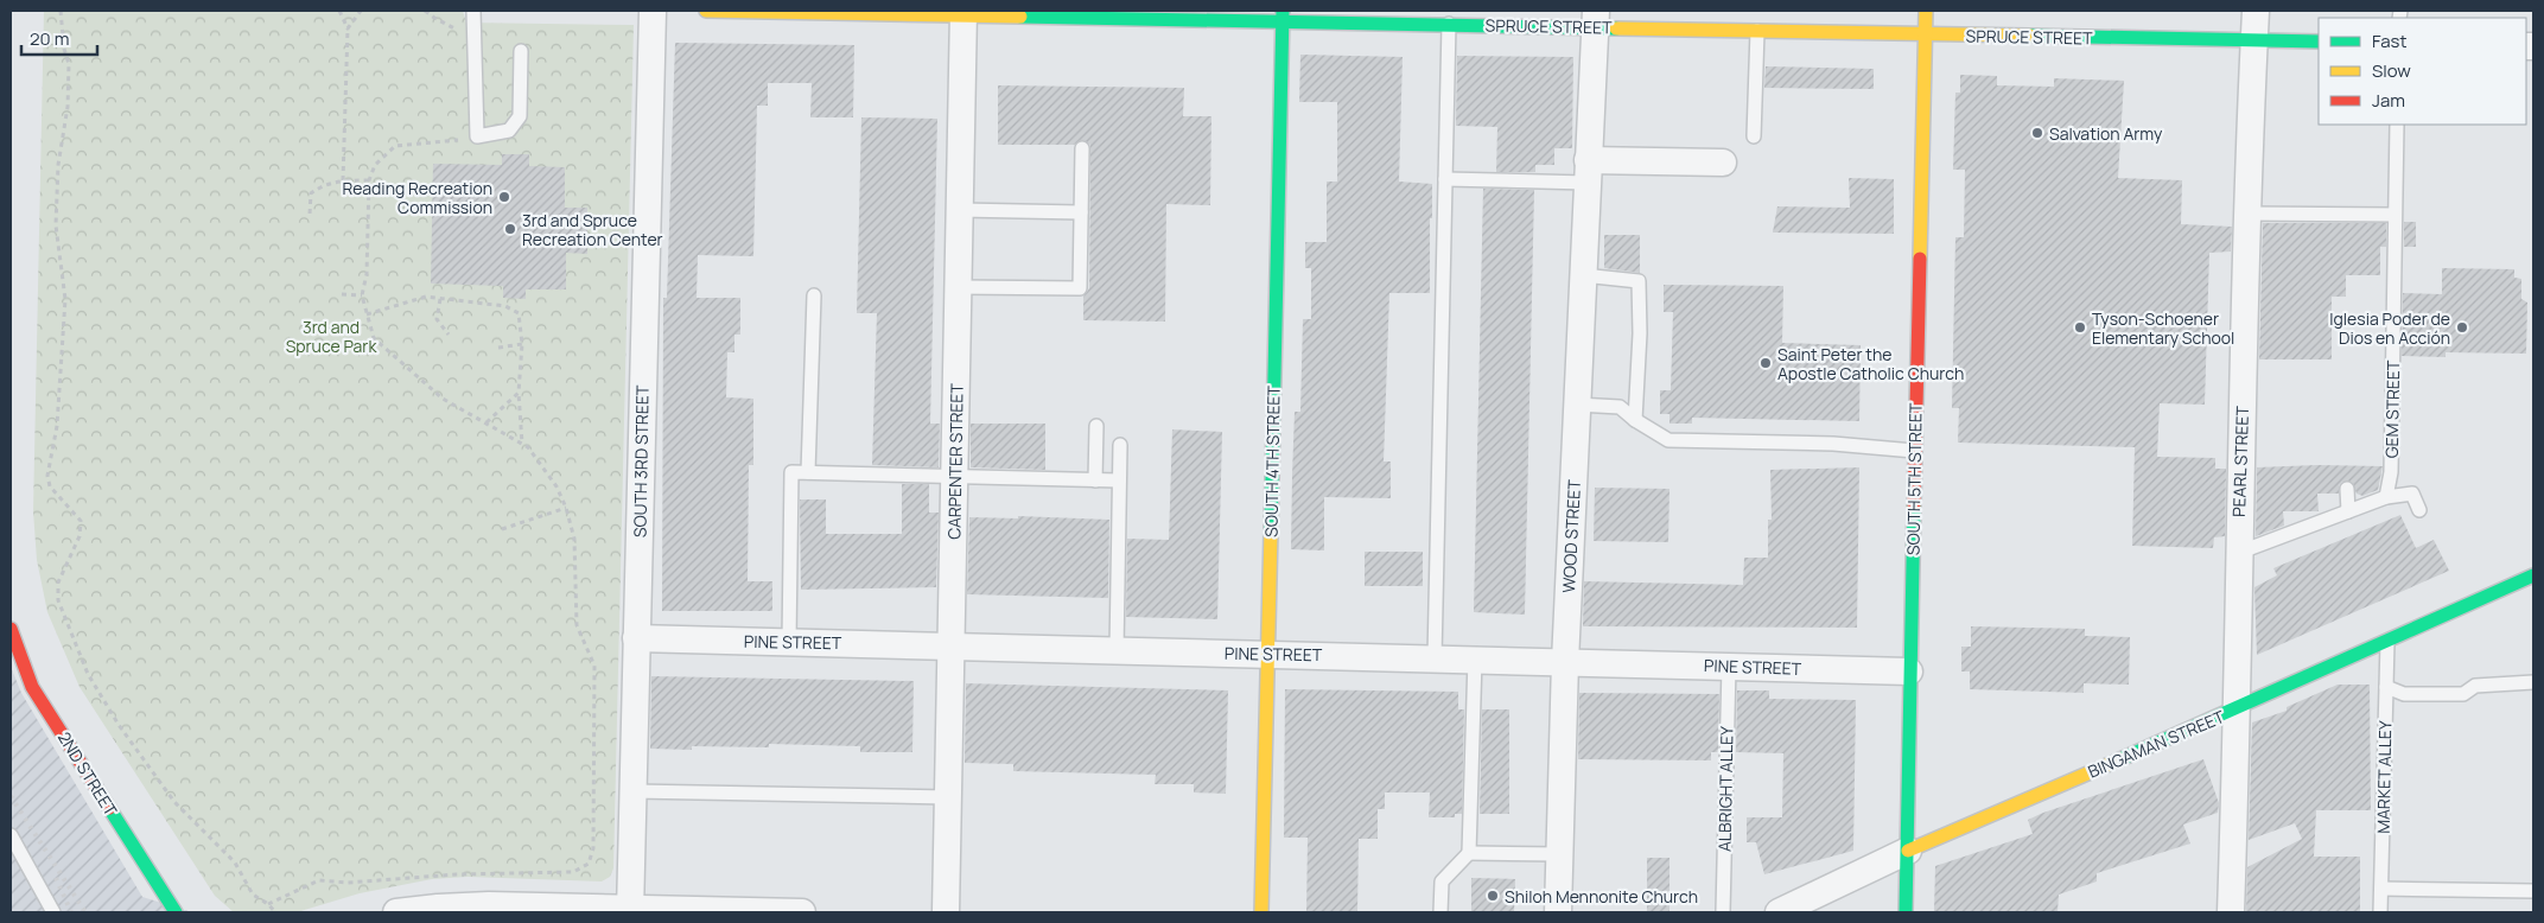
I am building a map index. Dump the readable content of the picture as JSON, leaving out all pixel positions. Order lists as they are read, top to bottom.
{
  "streets": {
    "street": [
      "SPRUCE STREET",
      "SOUTH 3RD STREET",
      "CARPENTER STREET",
      "SOUTH 4TH STREET",
      "PEARL STREET",
      "SOUTH 5TH STREET",
      "WOOD STREET",
      "PINE STREET",
      "BINGAMAN STREET",
      "2ND STREET"
    ],
    "lane": ["GEM STREET", "MARKET ALLEY", "ALBRIGHT ALLEY"]
  },
  "crossings": [
    ["SPRUCE STREET", "CARPENTER STREET"],
    ["SPRUCE STREET", "SOUTH 4TH STREET"],
    ["SPRUCE STREET", "PEARL STREET"],
    ["SPRUCE STREET", "SOUTH 5TH STREET"],
    ["SPRUCE STREET", "WOOD STREET"],
    ["SOUTH 3RD STREET", "PINE STREET"],
    ["CARPENTER STREET", "PINE STREET"],
    ["SOUTH 4TH STREET", "PINE STREET"],
    ["PEARL STREET", "BINGAMAN STREET"],
    ["SOUTH 5TH STREET", "PINE STREET"],
    ["SOUTH 5TH STREET", "BINGAMAN STREET"],
    ["WOOD STREET", "PINE STREET"],
    ["PINE STREET", "ALBRIGHT ALLEY"],
    ["BINGAMAN STREET", "MARKET ALLEY"]
  ],
  "parks": ["3rd and Spruce Park"],
  "places": [
    "Salvation Army",
    "Reading Recreation Commission",
    "3rd and Spruce Recreation Center",
    "Tyson-Schoener Elementary School",
    "Iglesia Poder de Dios en Acción",
    "Saint Peter the Apostle Catholic Church",
    "Shiloh Mennonite Church"
  ],
  "legend": ["Fast", "Slow", "Jam"],
  "scale_bar": "20 m"
}
